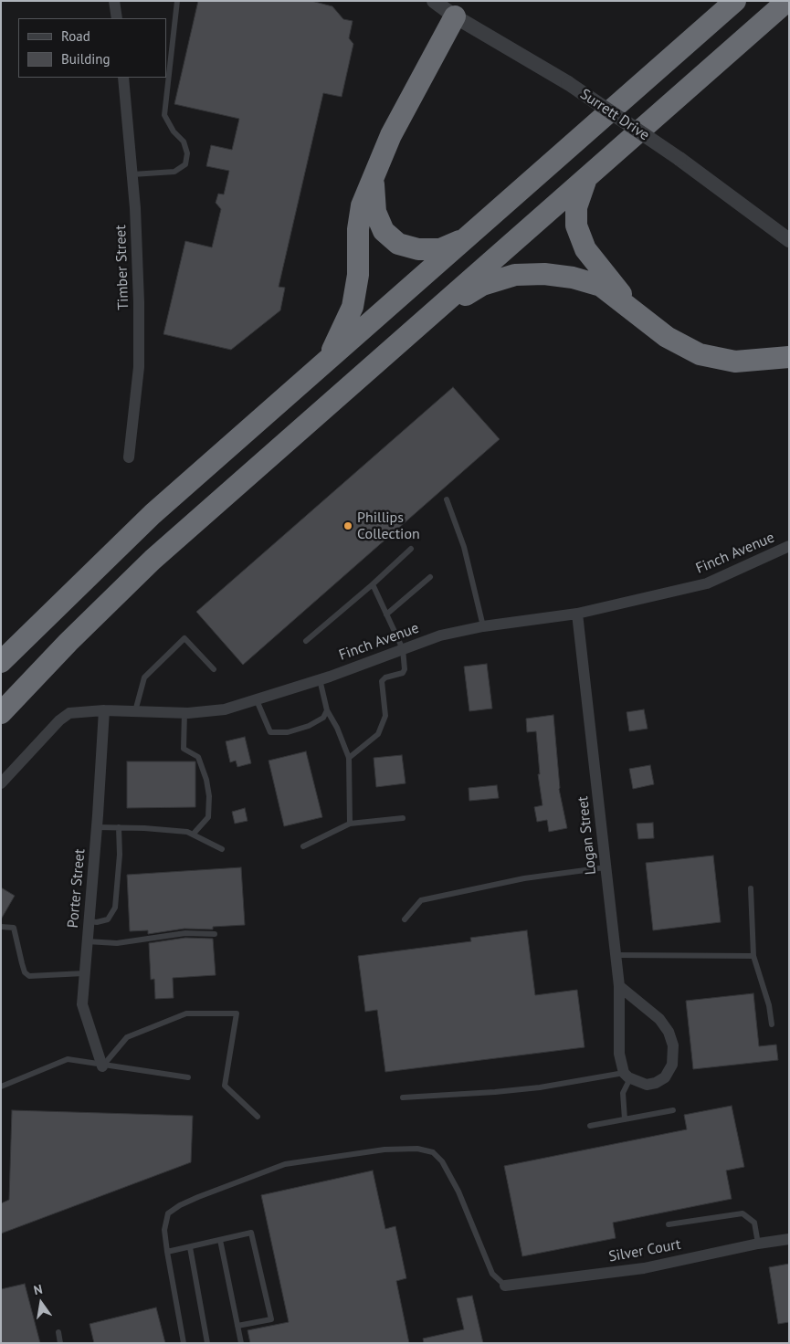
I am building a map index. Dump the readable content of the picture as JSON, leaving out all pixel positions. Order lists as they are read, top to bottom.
{
  "streets": {
    "street": [
      "Surrett Drive",
      "Timber Street",
      "Finch Avenue",
      "Logan Street",
      "Porter Street",
      "Silver Court"
    ]
  },
  "crossings": [
    ["Finch Avenue", "Logan Street"],
    ["Finch Avenue", "Porter Street"]
  ],
  "places": ["Phillips Collection"],
  "legend": ["Road", "Building"],
  "north": "top"
}
